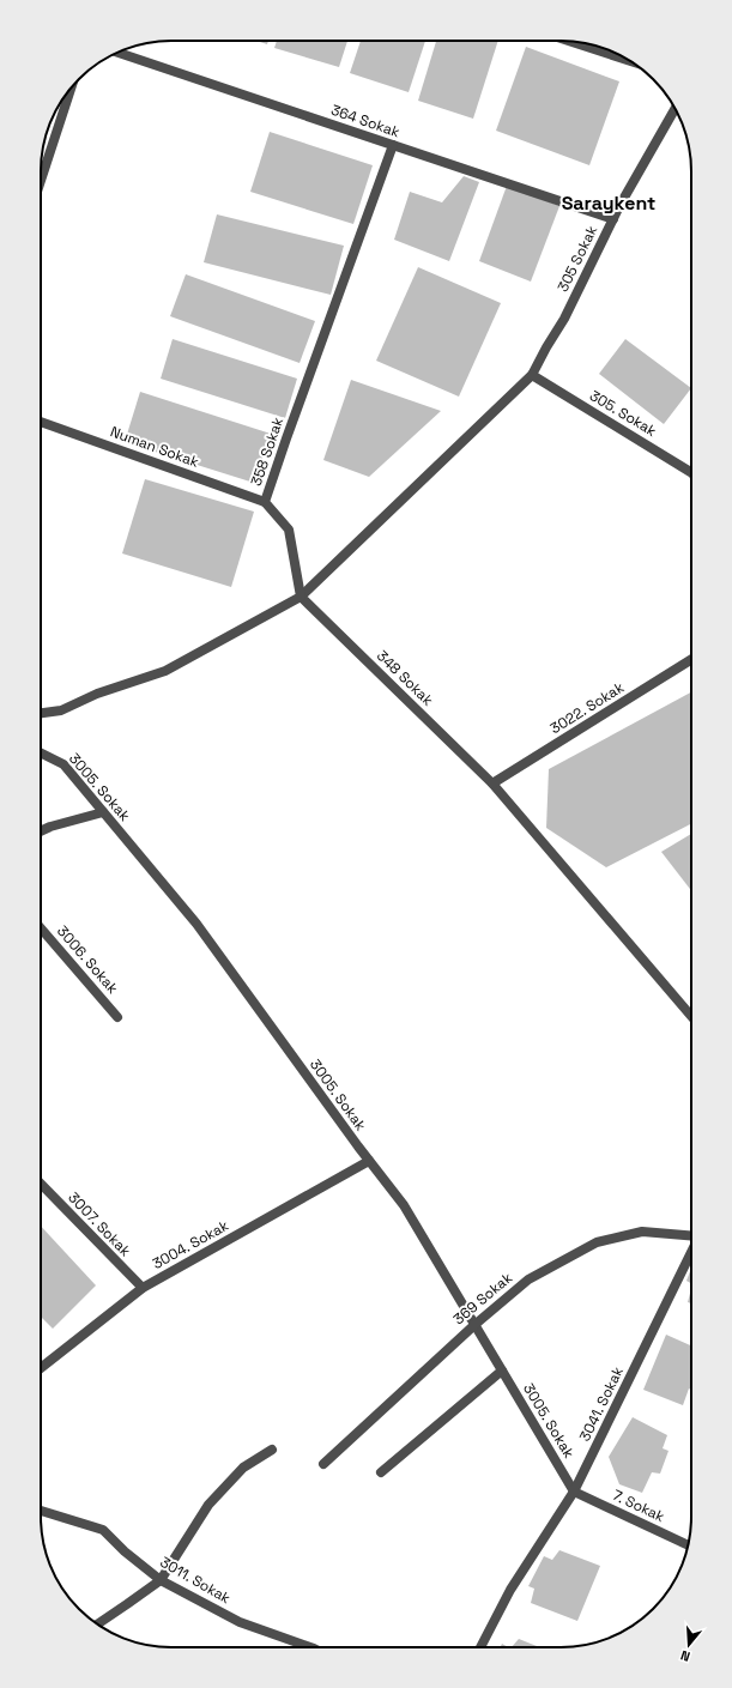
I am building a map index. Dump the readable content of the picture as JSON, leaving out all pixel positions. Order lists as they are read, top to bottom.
{
  "streets": {
    "street": [
      "364 Sokak",
      "305 Sokak",
      "305. Sokak",
      "Numan Sokak",
      "358 Sokak",
      "348 Sokak",
      "3022. Sokak",
      "3005. Sokak",
      "3006. Sokak",
      "3007. Sokak",
      "3004. Sokak",
      "369 Sokak",
      "3041. Sokak",
      "7. Sokak",
      "3011. Sokak"
    ]
  },
  "crossings": [
    ["364 Sokak", "305 Sokak"],
    ["364 Sokak", "358 Sokak"],
    ["305 Sokak", "305. Sokak"],
    ["Numan Sokak", "358 Sokak"],
    ["358 Sokak", "348 Sokak"],
    ["348 Sokak", "3022. Sokak"],
    ["3005. Sokak", "3004. Sokak"],
    ["3005. Sokak", "369 Sokak"],
    ["3005. Sokak", "3041. Sokak"],
    ["3005. Sokak", "7. Sokak"],
    ["3007. Sokak", "3004. Sokak"],
    ["3041. Sokak", "7. Sokak"]
  ],
  "districts": ["Saraykent"],
  "north": "bottom"
}
